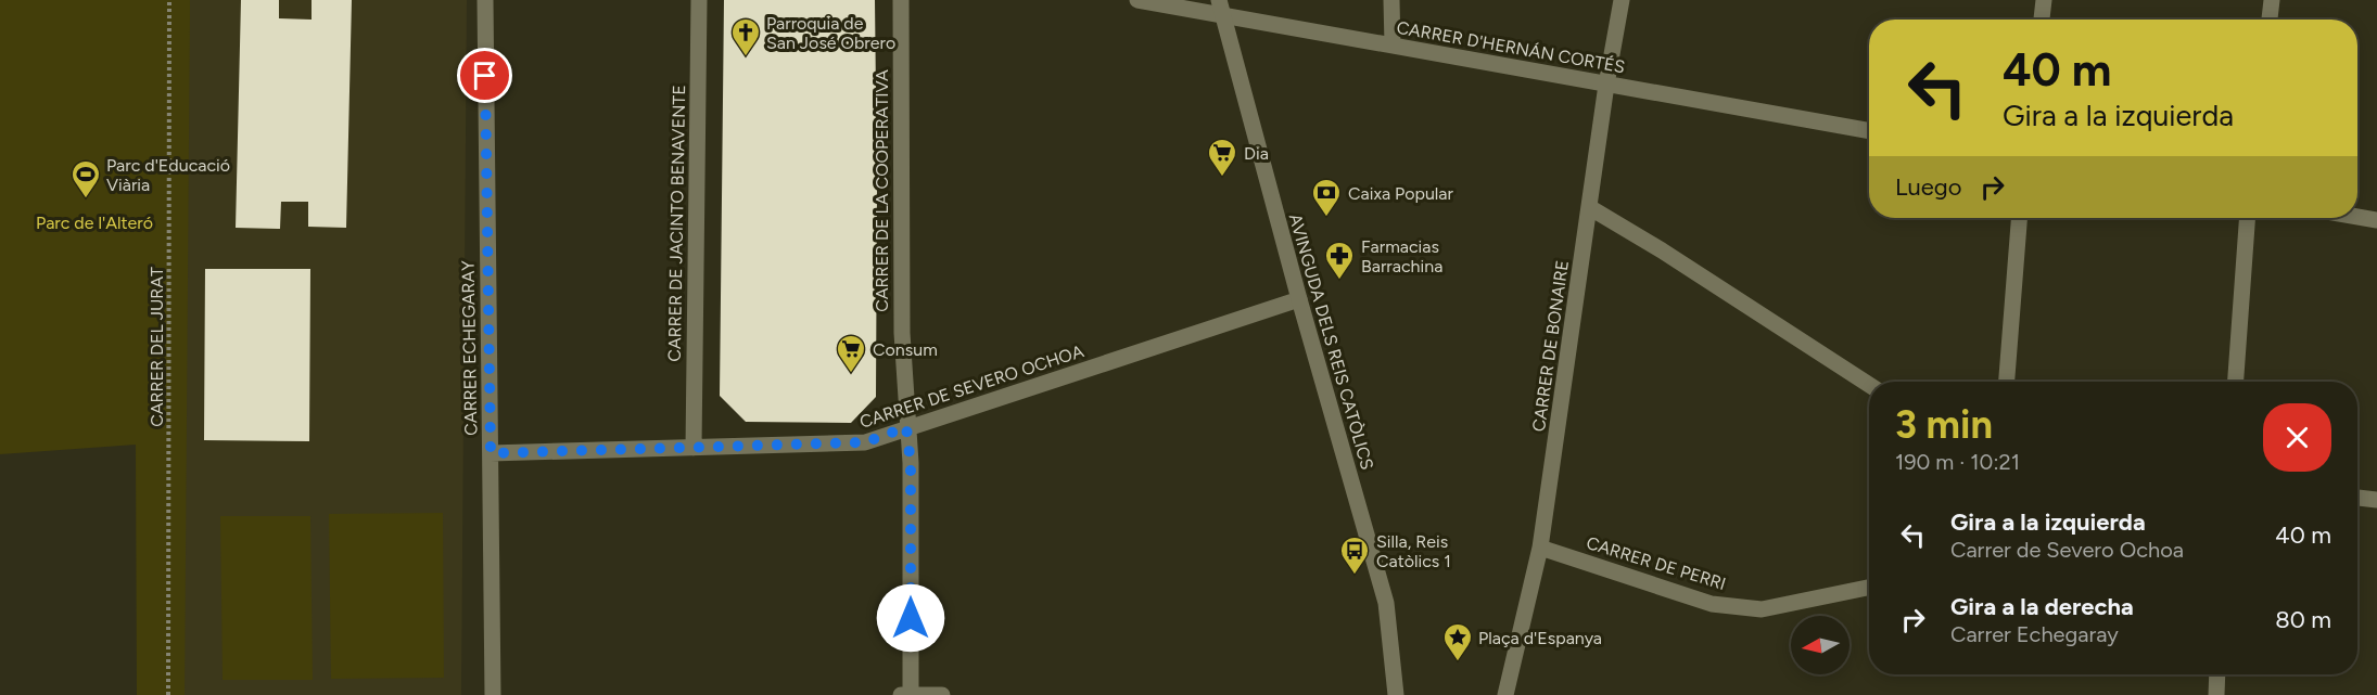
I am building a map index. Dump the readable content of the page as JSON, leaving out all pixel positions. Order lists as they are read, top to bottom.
{
  "streets": {
    "street": [
      "CARRER D'HERNÁN CORTÉS",
      "CARRER DE LA COOPERATIVA",
      "CARRER DE JACINTO BENAVENTE",
      "AVINGUDA DELS REIS CATÒLICS",
      "CARRER DE BONAIRE",
      "CARRER ECHEGARAY",
      "CARRER DE SEVERO OCHOA",
      "CARRER DE PERRI"
    ],
    "path": ["CARRER DEL JURAT"]
  },
  "crossings": [
    ["CARRER D'HERNÁN CORTÉS", "AVINGUDA DELS REIS CATÒLICS"],
    ["CARRER D'HERNÁN CORTÉS", "CARRER DE BONAIRE"],
    ["CARRER DE LA COOPERATIVA", "CARRER DE SEVERO OCHOA"],
    ["CARRER DE JACINTO BENAVENTE", "CARRER DE SEVERO OCHOA"],
    ["AVINGUDA DELS REIS CATÒLICS", "CARRER DE SEVERO OCHOA"],
    ["CARRER DE BONAIRE", "CARRER DE PERRI"],
    ["CARRER ECHEGARAY", "CARRER DE SEVERO OCHOA"]
  ],
  "parks": ["Parc de l'Alteró"],
  "places": {
    "church": ["Parroquia de San José Obrero"],
    "supermarket": ["Dia", "Consum"],
    "sports": ["Parc d'Educació Viària"],
    "bank": ["Caixa Popular"],
    "pharmacy": ["Farmacias Barrachina"],
    "bus stop": ["Silla, Reis Catòlics 1"],
    "place": ["Plaça d'Espanya"]
  },
  "north": "left",
  "page": {
    "turn": ["40 m", "Gira a la izquierda"],
    "then": "Luego",
    "heading": ["3 min", "190 m · 10:21"],
    "list": [
      {
        "name": "Gira a la izquierda",
        "note": "Carrer de Severo Ochoa",
        "value": "40 m"
      },
      {
        "name": "Gira a la derecha",
        "note": "Carrer Echegaray",
        "value": "80 m"
      }
    ]
  }
}
